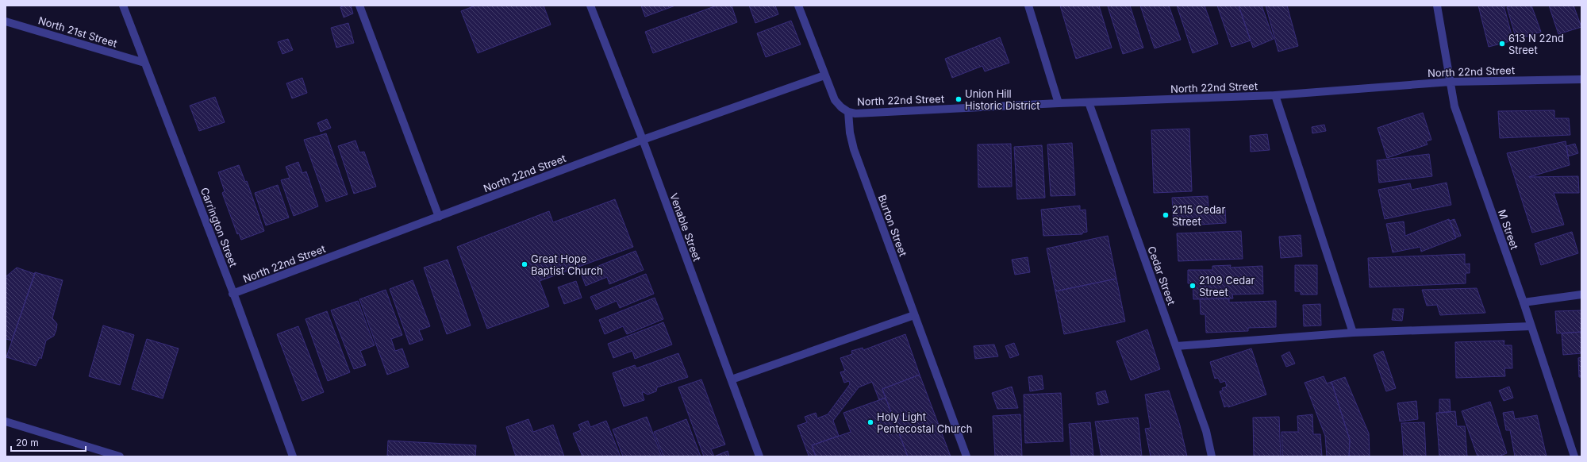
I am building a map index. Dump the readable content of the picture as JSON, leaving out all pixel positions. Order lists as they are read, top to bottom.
{
  "streets": {
    "street": [
      "North 21st Street",
      "North 22nd Street",
      "Burton Street",
      "Carrington Street",
      "Venable Street",
      "M Street",
      "Cedar Street"
    ]
  },
  "crossings": [
    ["North 21st Street", "Carrington Street"],
    ["North 22nd Street", "Burton Street"],
    ["North 22nd Street", "Carrington Street"],
    ["North 22nd Street", "Venable Street"],
    ["North 22nd Street", "M Street"],
    ["North 22nd Street", "Cedar Street"]
  ],
  "places": [
    "613 N 22nd Street",
    "Union Hill Historic District",
    "2115 Cedar Street",
    "Great Hope Baptist Church",
    "2109 Cedar Street",
    "Holy Light Pentecostal Church"
  ],
  "scale_bar": "20 m"
}
